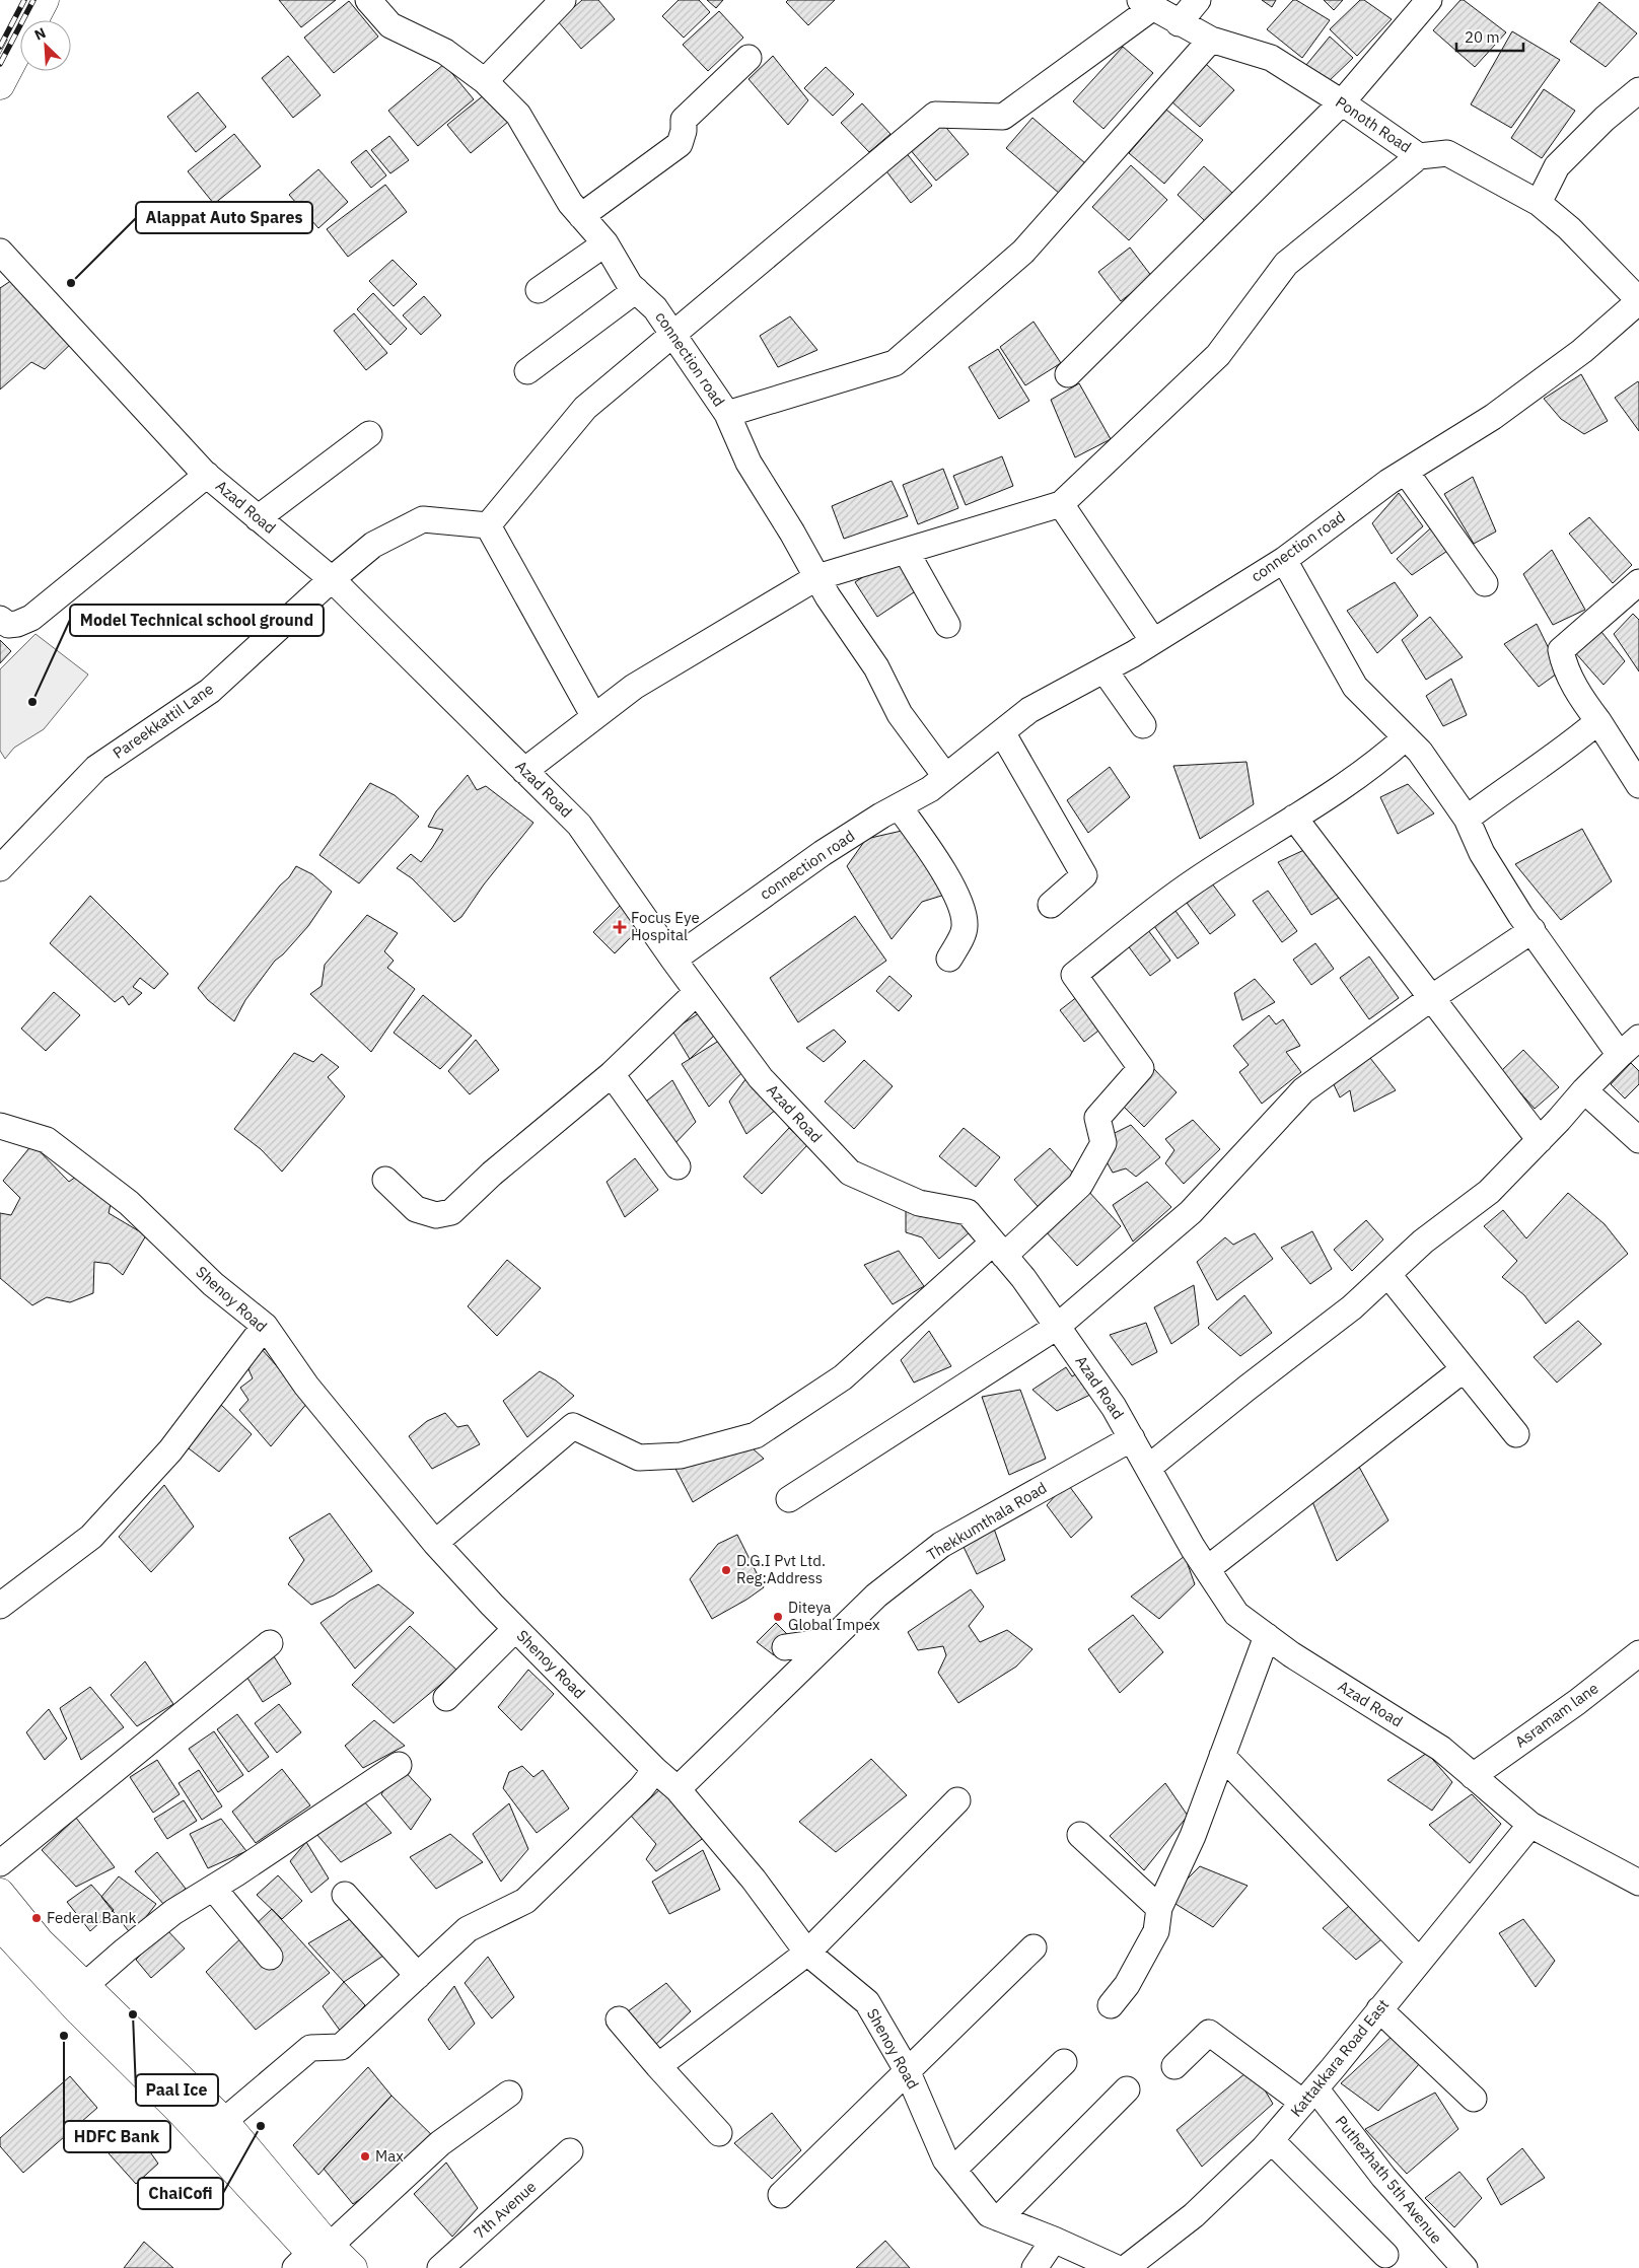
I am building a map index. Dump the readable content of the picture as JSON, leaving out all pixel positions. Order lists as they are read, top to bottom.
{
  "streets": {
    "street": [
      "Ponoth Road",
      "connection road",
      "Azad Road",
      "Pareekkattil Lane",
      "Shenoy Road",
      "Thekkumthala Road",
      "Asramam lane",
      "Kattakkara Road East",
      "Puthezhath 5th Avenue",
      "7th Avenue"
    ]
  },
  "crossings": [
    ["Ponoth Road", "connection road"],
    ["connection road", "Azad Road"],
    ["Azad Road", "Pareekkattil Lane"],
    ["Azad Road", "Thekkumthala Road"],
    ["Azad Road", "Asramam lane"],
    ["Azad Road", "Kattakkara Road East"],
    ["Shenoy Road", "Thekkumthala Road"],
    ["Kattakkara Road East", "Puthezhath 5th Avenue"]
  ],
  "places": {
    "other": [
      "Alappat Auto Spares",
      "Model Technical school ground",
      "D.G.I Pvt Ltd. Reg:Address",
      "Diteya Global Impex",
      "Federal Bank",
      "Paal Ice",
      "HDFC Bank",
      "ChaiCofi",
      "Max"
    ],
    "health": ["Focus Eye Hospital"]
  },
  "scale_bar": "20 m",
  "north": "top left"
}
